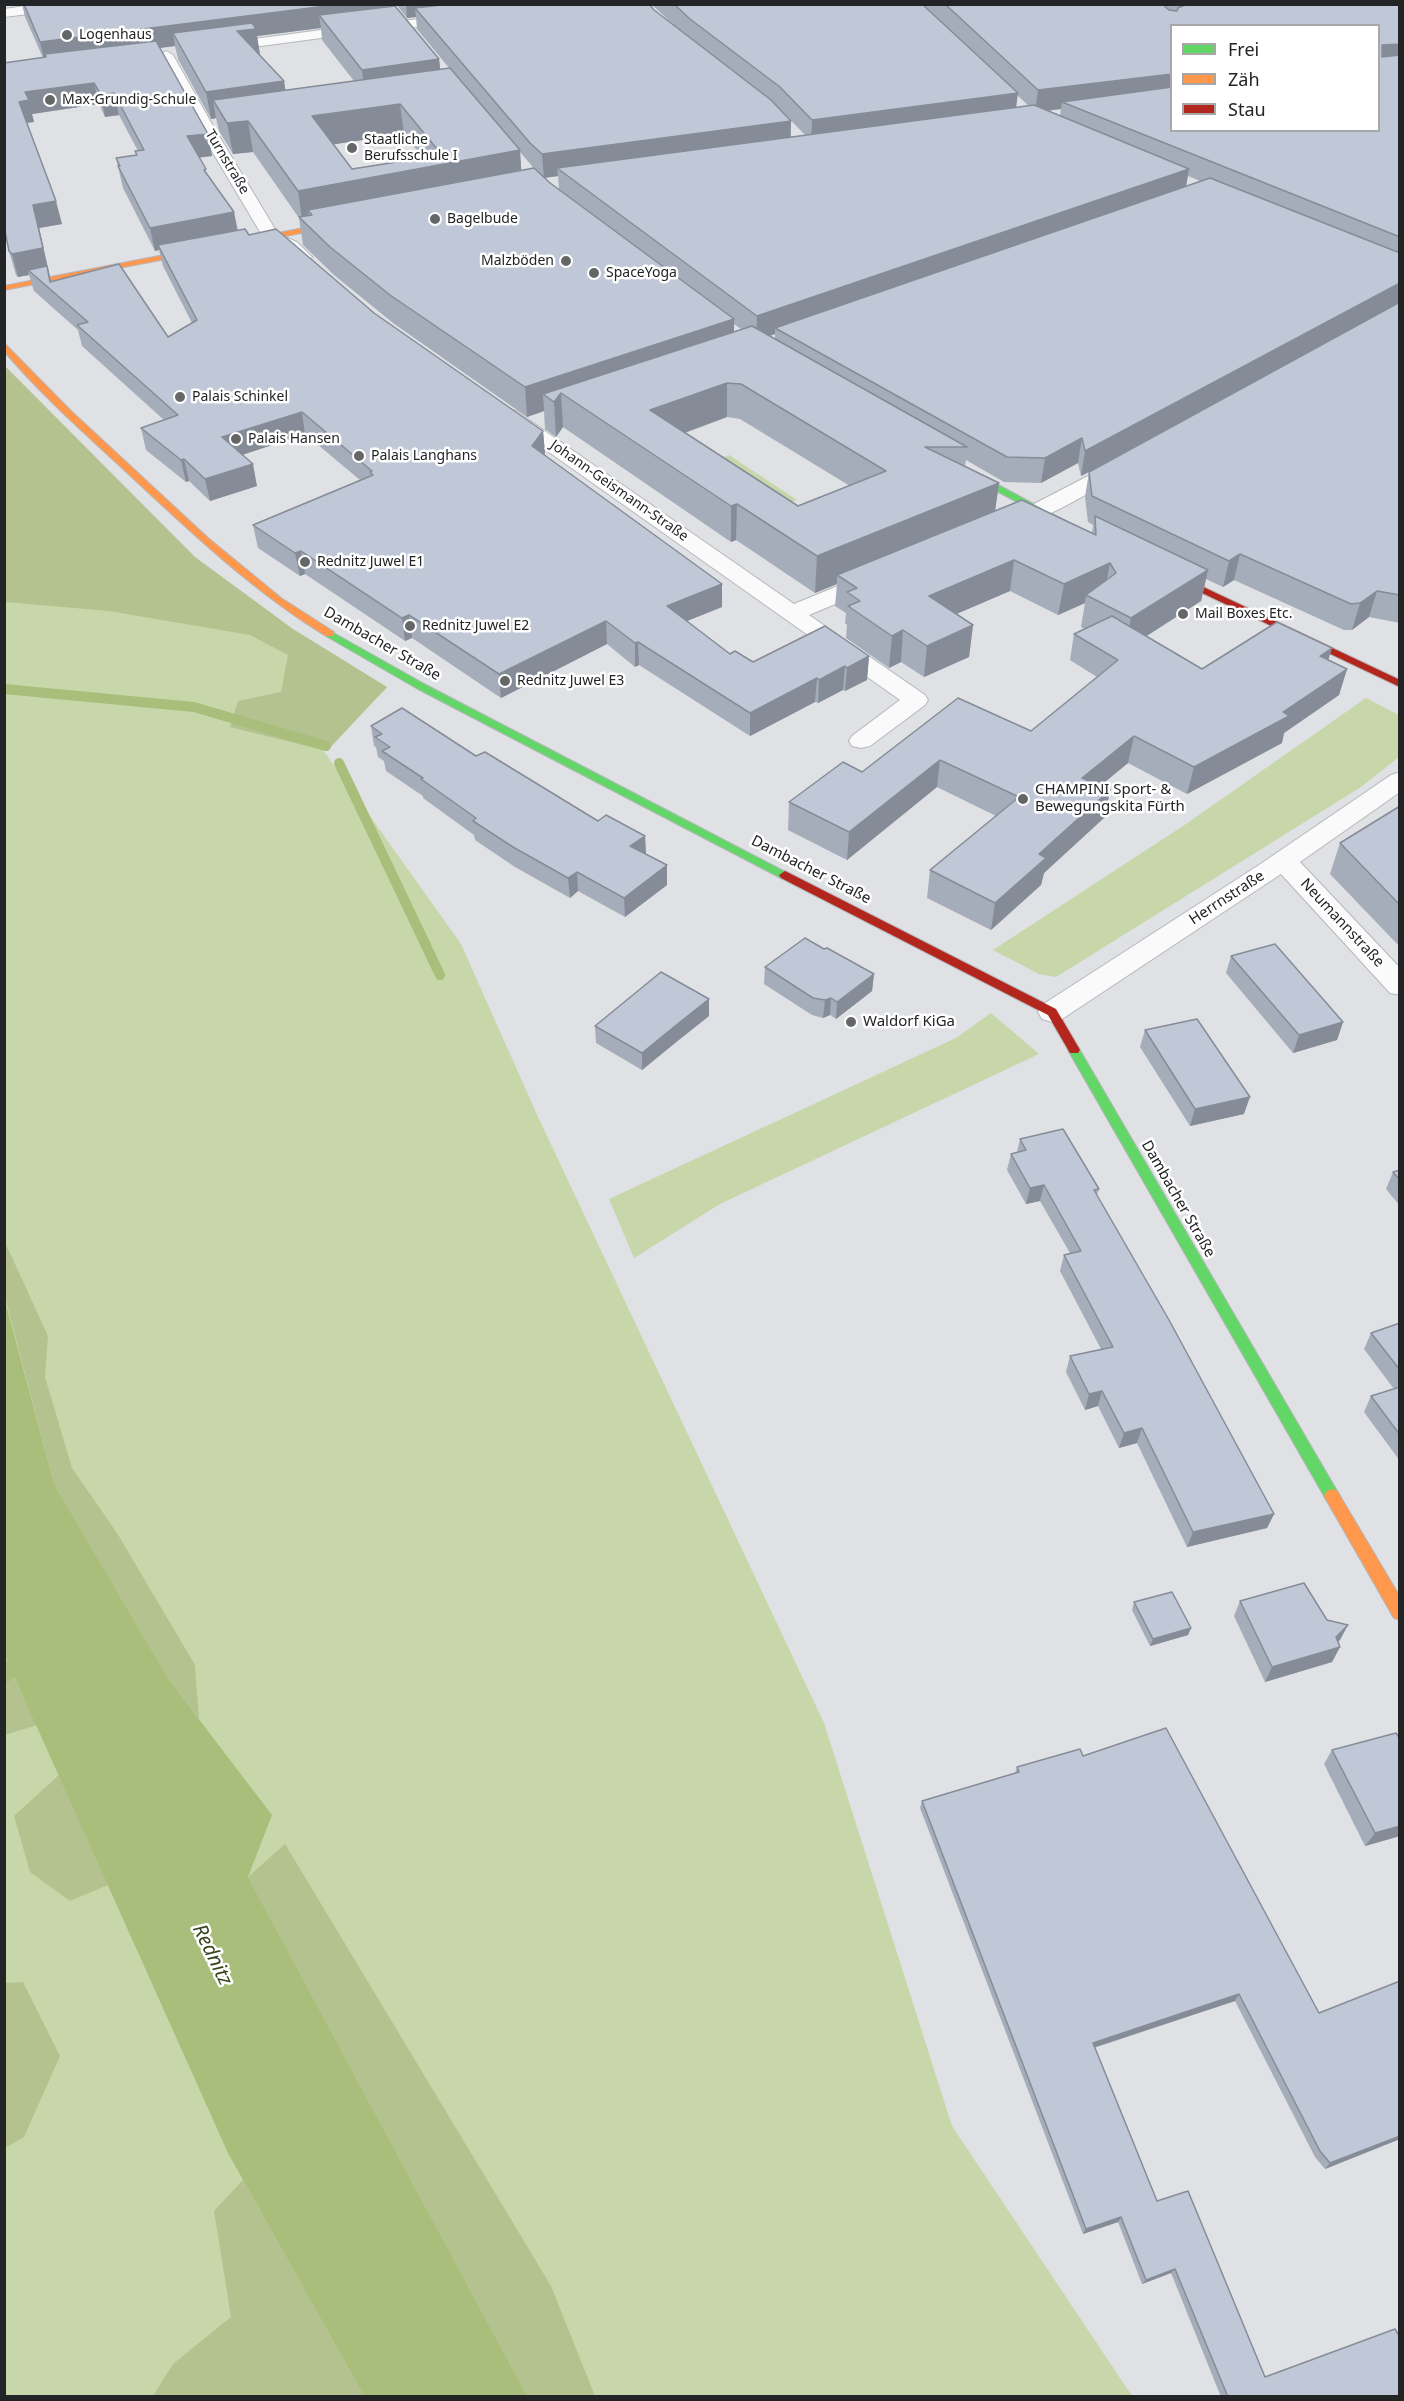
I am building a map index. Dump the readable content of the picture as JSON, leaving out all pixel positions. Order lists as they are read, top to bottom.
{
  "streets": {
    "street": [
      "Turnstraße",
      "Johann-Geismann-Straße",
      "Dambacher Straße",
      "Herrnstraße",
      "Neumannstraße"
    ]
  },
  "crossings": [
    ["Dambacher Straße", "Herrnstraße"],
    ["Herrnstraße", "Neumannstraße"]
  ],
  "water": ["Rednitz"],
  "places": [
    "Logenhaus",
    "Max-Grundig-Schule",
    "Staatliche Berufsschule I",
    "Bagelbude",
    "Malzböden",
    "SpaceYoga",
    "Palais Schinkel",
    "Palais Hansen",
    "Palais Langhans",
    "Rednitz Juwel E1",
    "Mail Boxes Etc.",
    "Rednitz Juwel E2",
    "Rednitz Juwel E3",
    "CHAMPINI Sport- & Bewegungskita Fürth",
    "Waldorf KiGa"
  ],
  "legend": ["Frei", "Zäh", "Stau"]
}
